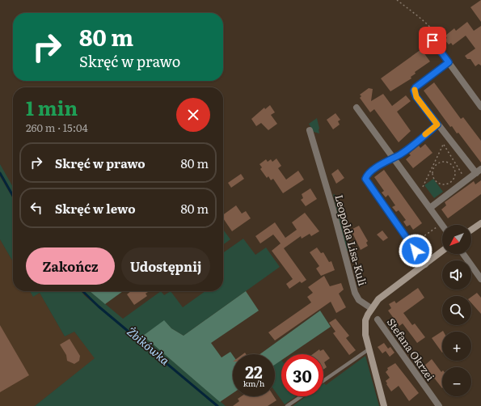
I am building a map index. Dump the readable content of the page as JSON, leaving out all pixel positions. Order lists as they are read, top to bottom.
{
  "streets": {
    "street": ["Leopolda Lisa-Kuli", "Stefana Okrzei"]
  },
  "water": ["Żbikówka"],
  "north": "bottom left",
  "page": {
    "turn": ["80 m", "Skręć w prawo"],
    "heading": ["1 min", "260 m · 15:04"],
    "list": [
      {
        "name": "Skręć w prawo",
        "value": "80 m"
      },
      {
        "name": "Skręć w lewo",
        "value": "80 m"
      }
    ],
    "map_buttons": ["+", "−"],
    "buttons": ["Zakończ", "Udostępnij"],
    "speed": "22 km/h",
    "limit": "30"
  }
}
